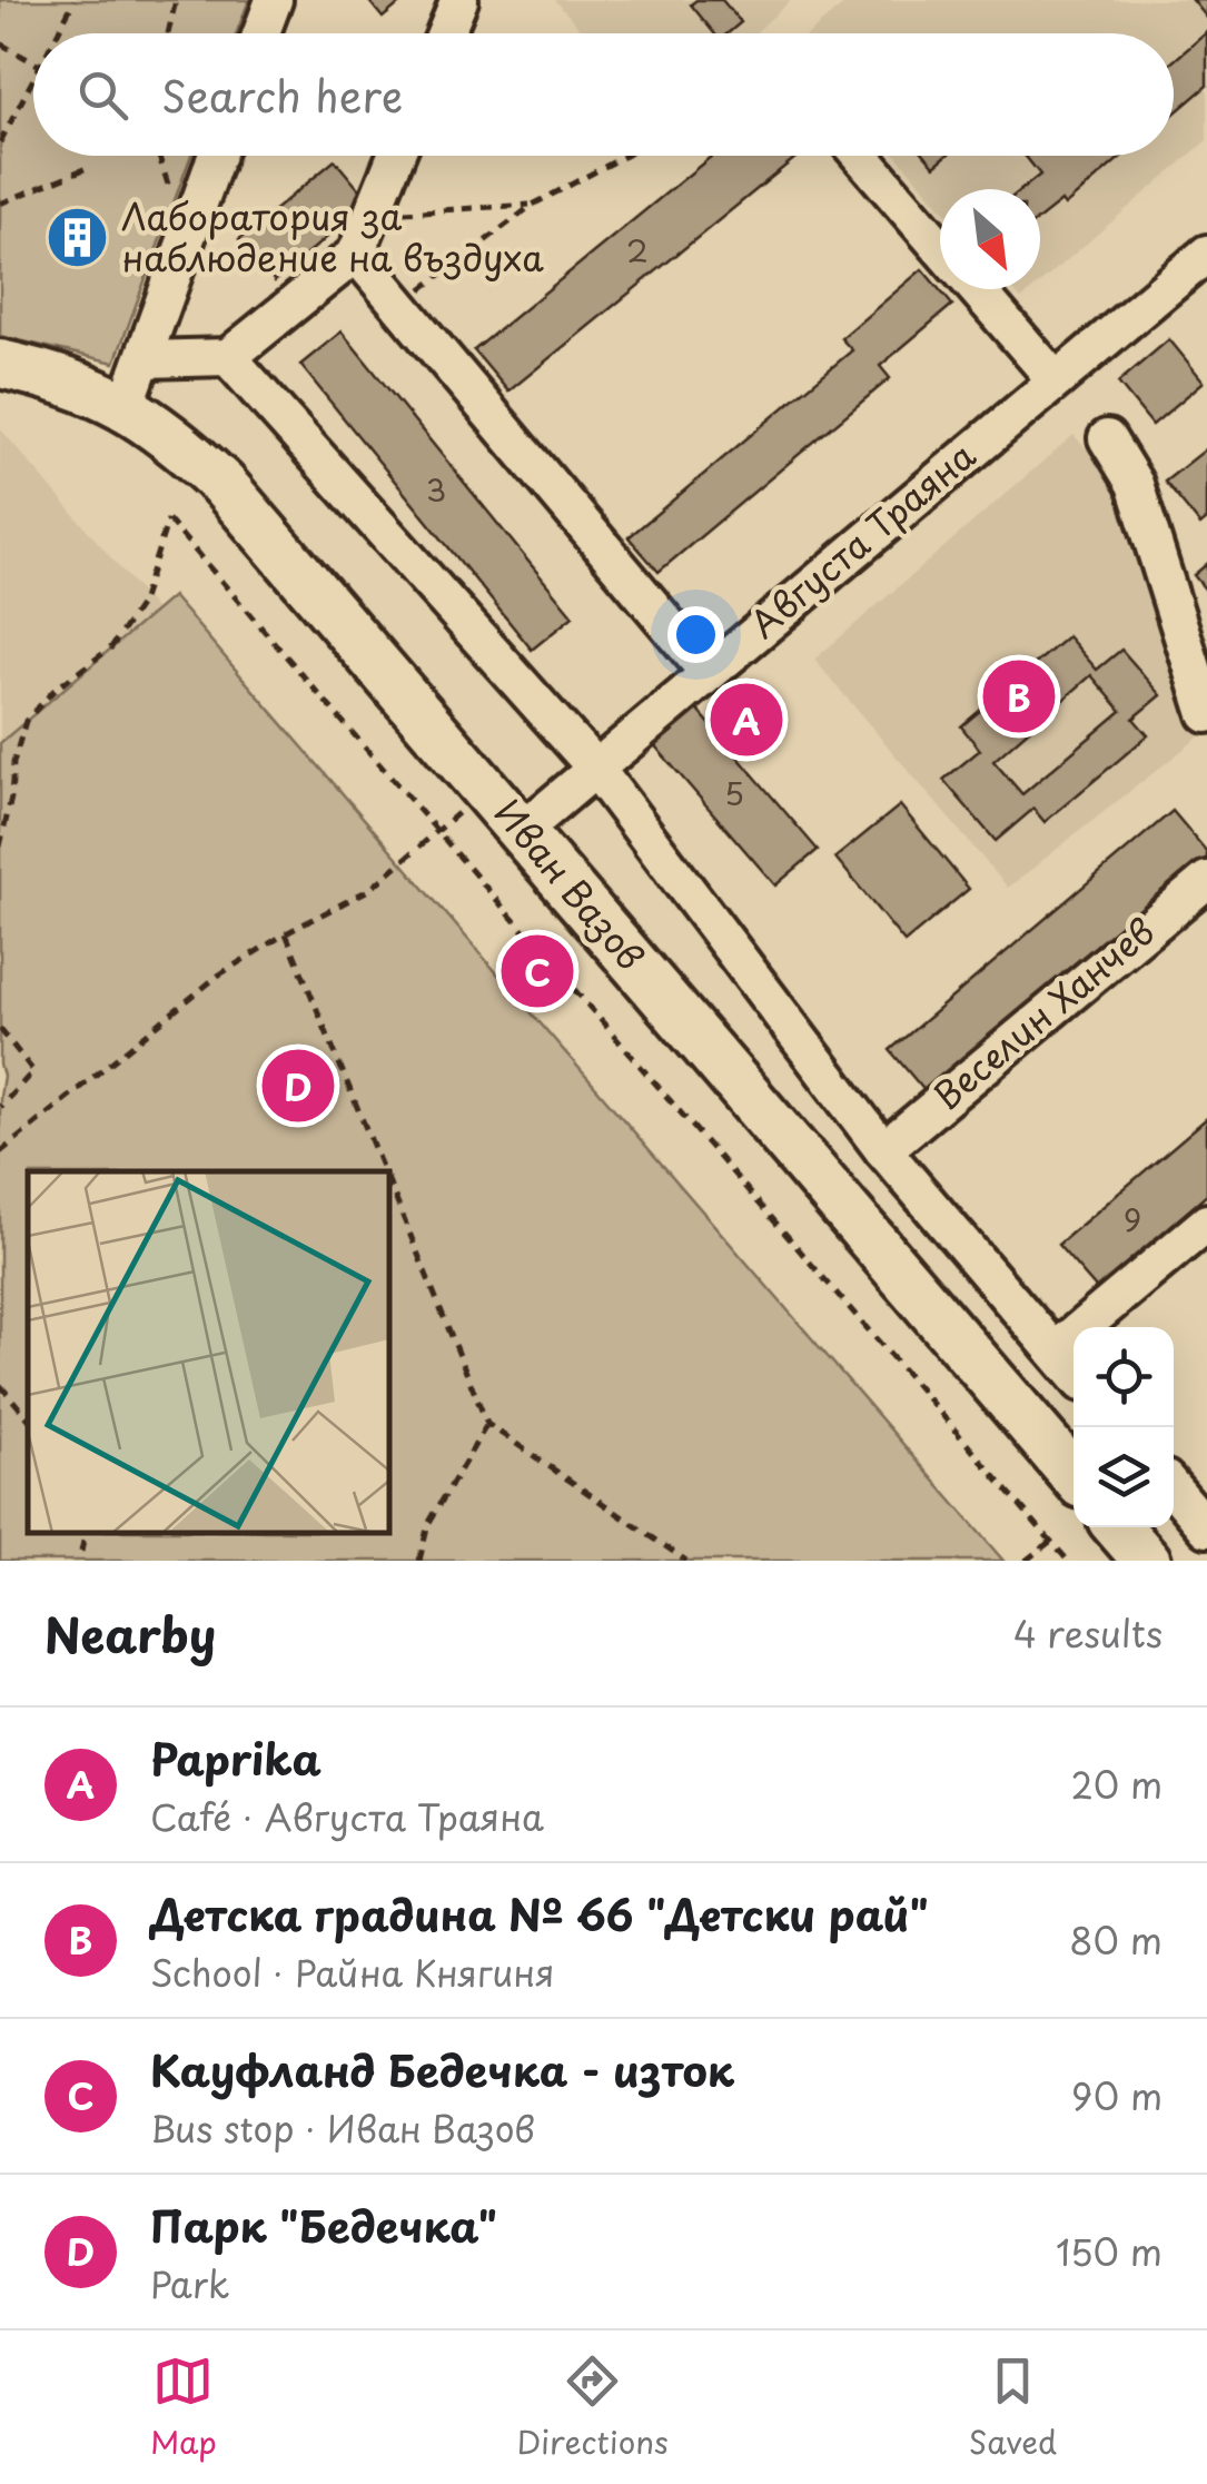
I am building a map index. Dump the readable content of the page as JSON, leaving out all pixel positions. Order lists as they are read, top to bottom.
{
  "streets": {
    "main road": ["Иван Вазов"],
    "street": ["Августа Траяна", "Веселин Ханчев"]
  },
  "crossings": [
    ["Августа Траяна", "Иван Вазов"]
  ],
  "places": {
    "building": ["Лаборатория за наблюдение на въздуха"]
  },
  "house_numbers": [
    "2",
    "3",
    "5",
    "9"
  ],
  "north": "bottom right",
  "page": {
    "search": "Search here",
    "pins": [
      "B",
      "A",
      "C",
      "D"
    ],
    "heading": ["Nearby", "4 results"],
    "list": [
      {
        "mark": "A",
        "name": "Paprika",
        "note": "Café · Августа Траяна",
        "value": "20 m"
      },
      {
        "mark": "B",
        "name": "Детска градина № 66 \"Детски рай\"",
        "note": "School · Райна Княгиня",
        "value": "80 m"
      },
      {
        "mark": "C",
        "name": "Кауфланд Бедечка - изток",
        "note": "Bus stop · Иван Вазов",
        "value": "90 m"
      },
      {
        "mark": "D",
        "name": "Парк \"Бедечка\"",
        "note": "Park",
        "value": "150 m"
      }
    ],
    "nav": ["Map", "Directions", "Saved"]
  }
}
